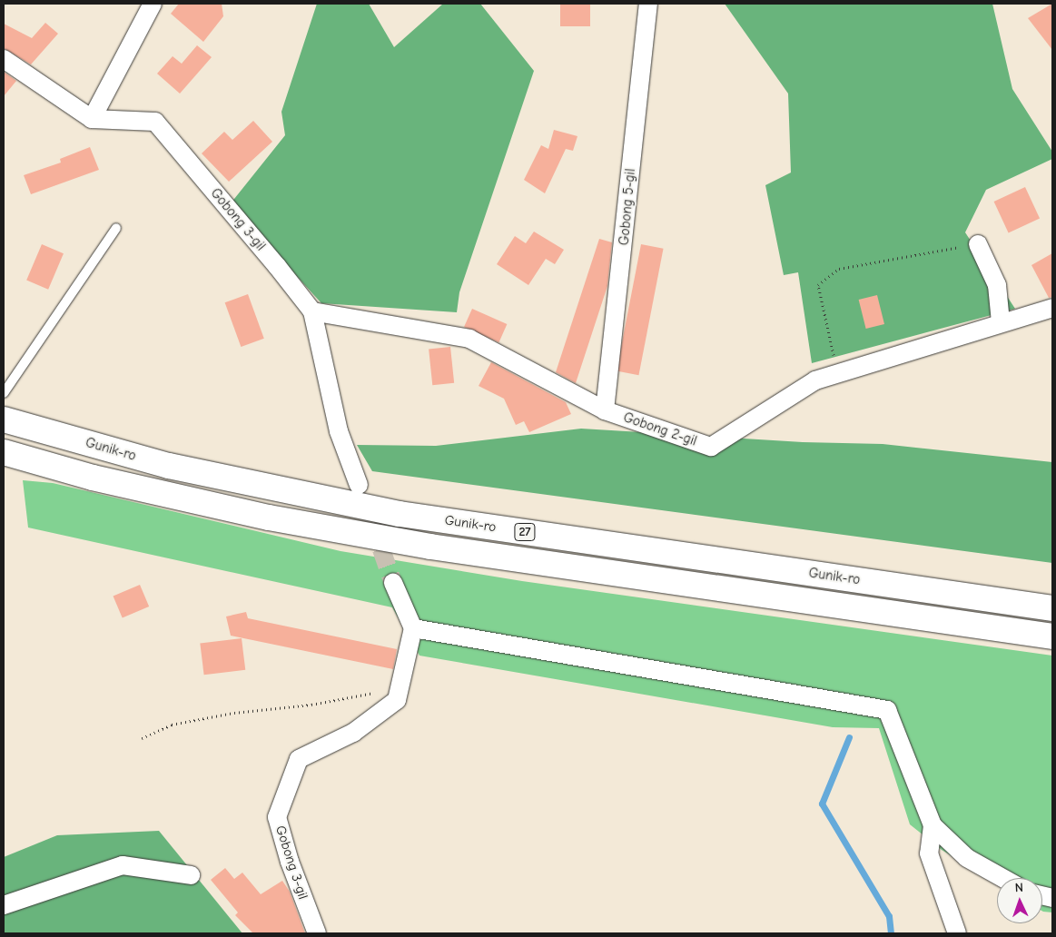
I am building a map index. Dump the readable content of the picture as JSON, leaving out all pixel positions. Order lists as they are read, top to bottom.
{
  "streets": {
    "highway": ["Gunik-ro", "27"],
    "street": ["Gobong 5-gil", "Gobong 3-gil", "Gobong 2-gil"]
  },
  "crossings": [
    ["Gobong 5-gil", "Gobong 2-gil"],
    ["Gobong 3-gil", "Gobong 2-gil"]
  ],
  "north": "top"
}
